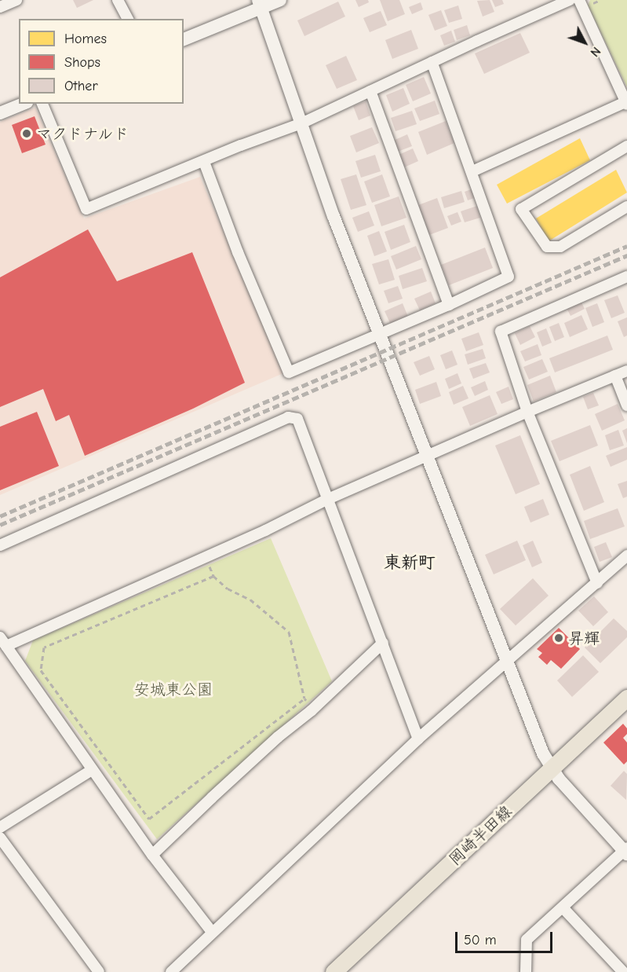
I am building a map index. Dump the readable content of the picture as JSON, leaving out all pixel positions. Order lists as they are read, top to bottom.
{
  "streets": {
    "main road": ["岡崎半田線"]
  },
  "districts": ["東新町"],
  "parks": ["安城東公園"],
  "places": ["マクドナルド", "昇輝"],
  "legend": ["Homes", "Shops", "Other"],
  "scale_bar": "50 m",
  "north": "bottom right"
}
